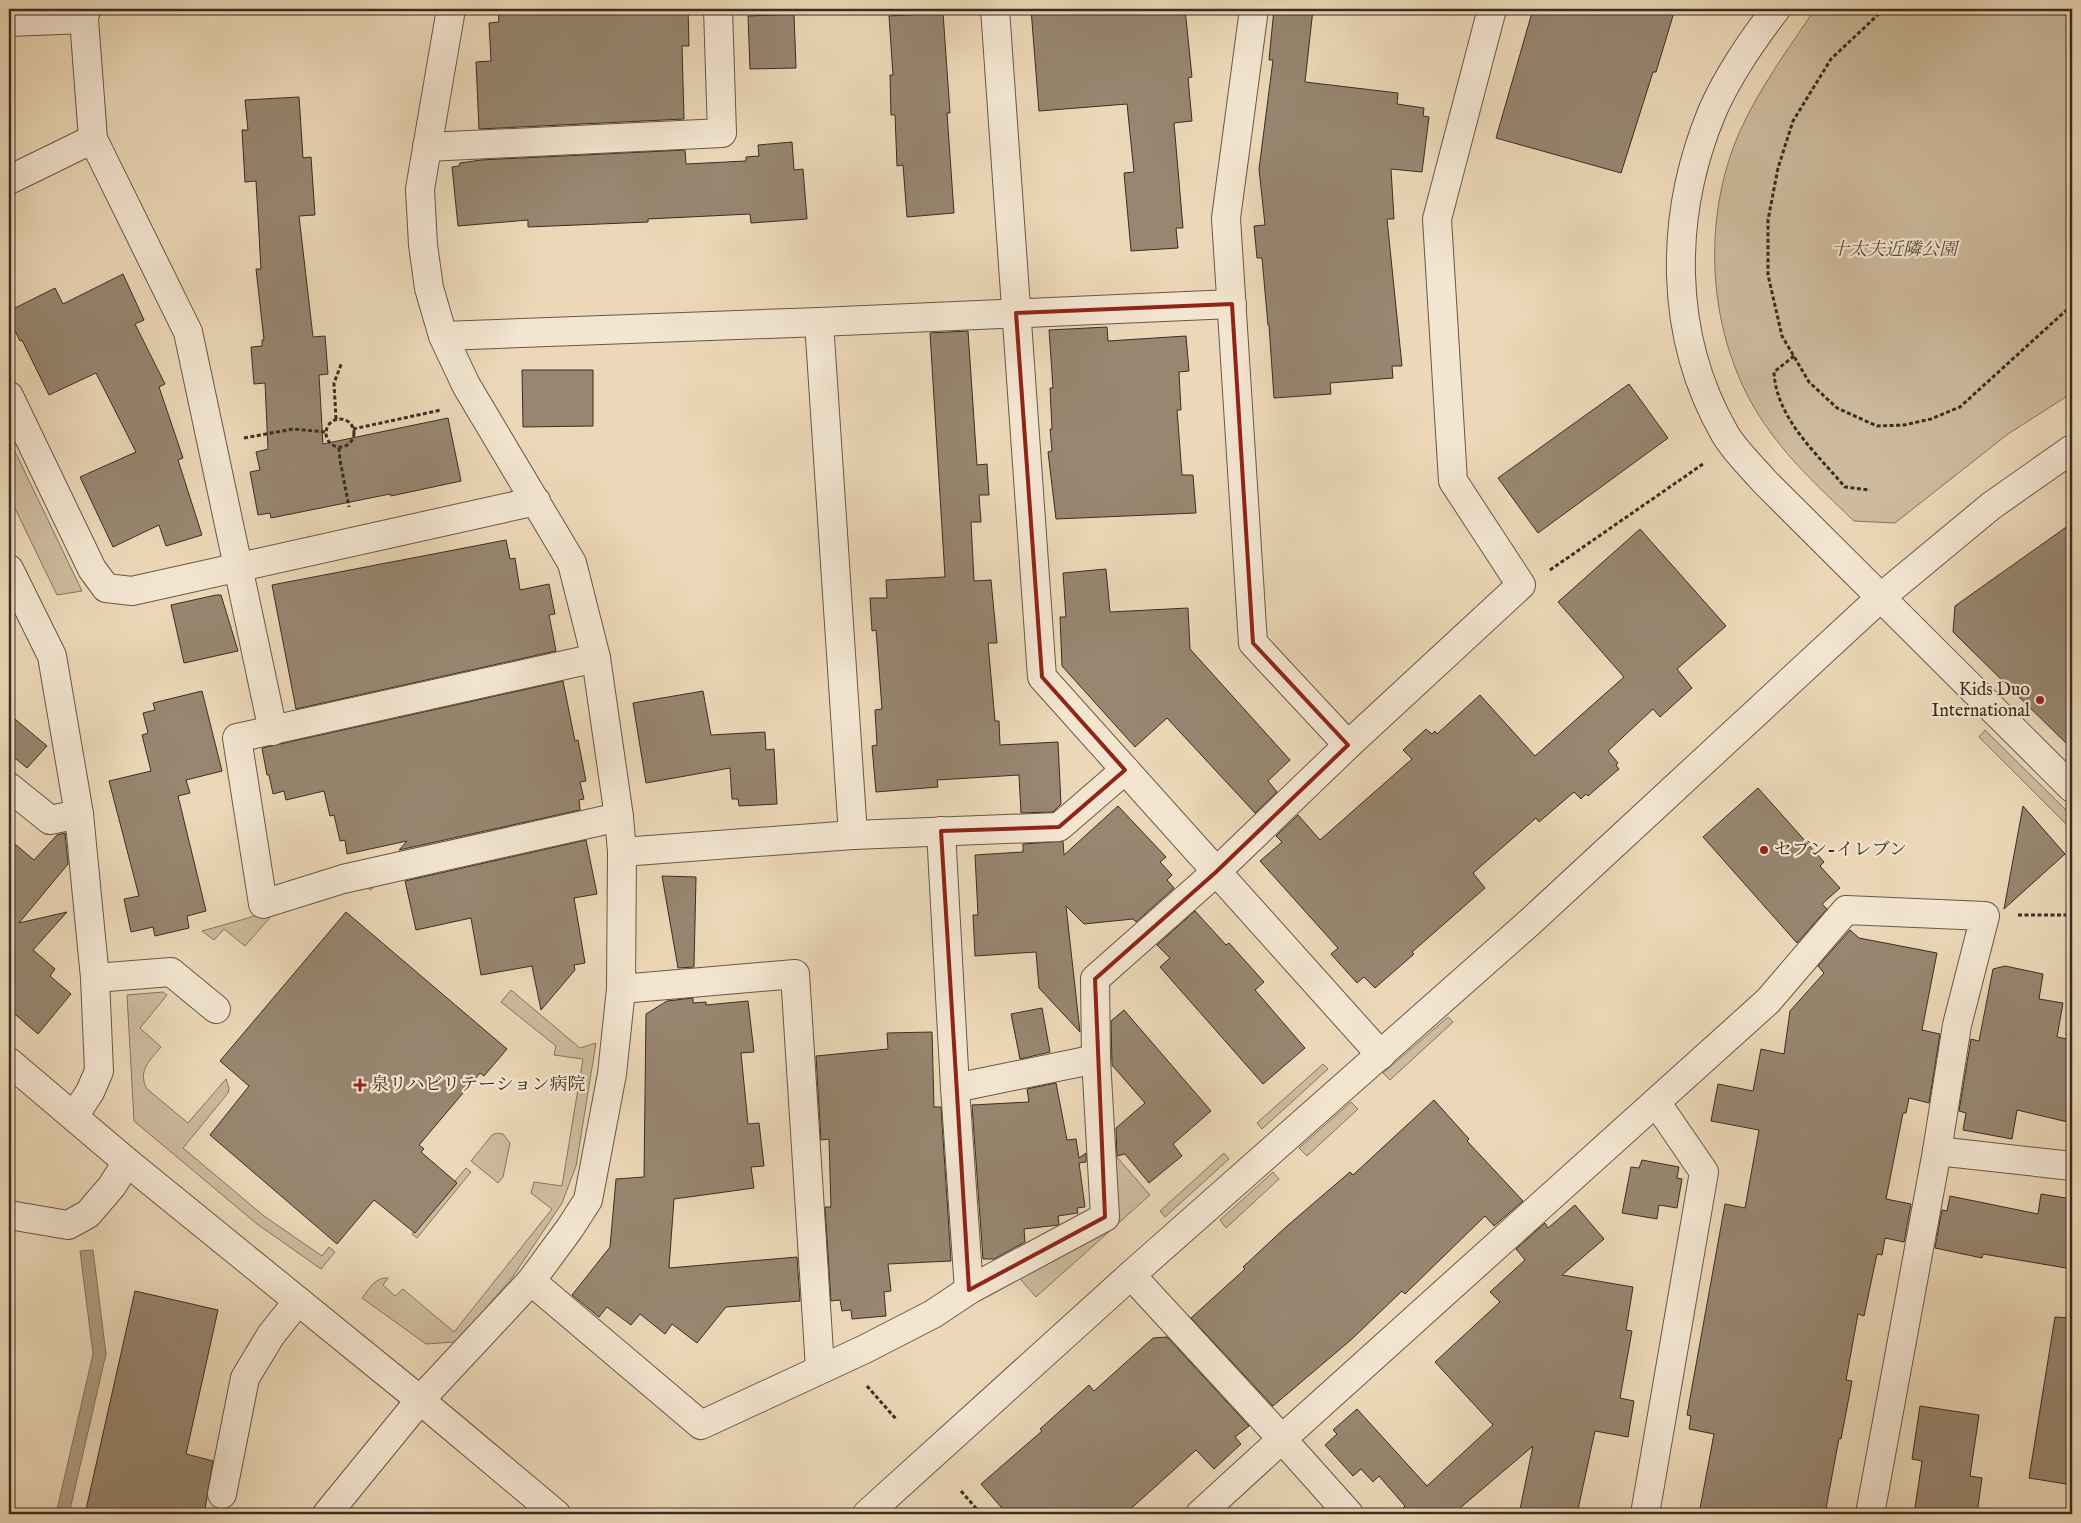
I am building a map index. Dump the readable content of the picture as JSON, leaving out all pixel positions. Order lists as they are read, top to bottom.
{
  "parks": ["十太夫近隣公園"],
  "places": {
    "other": ["Kids Duo International", "セブン-イレブン"],
    "health": ["泉リハビリテーション病院"]
  }
}
